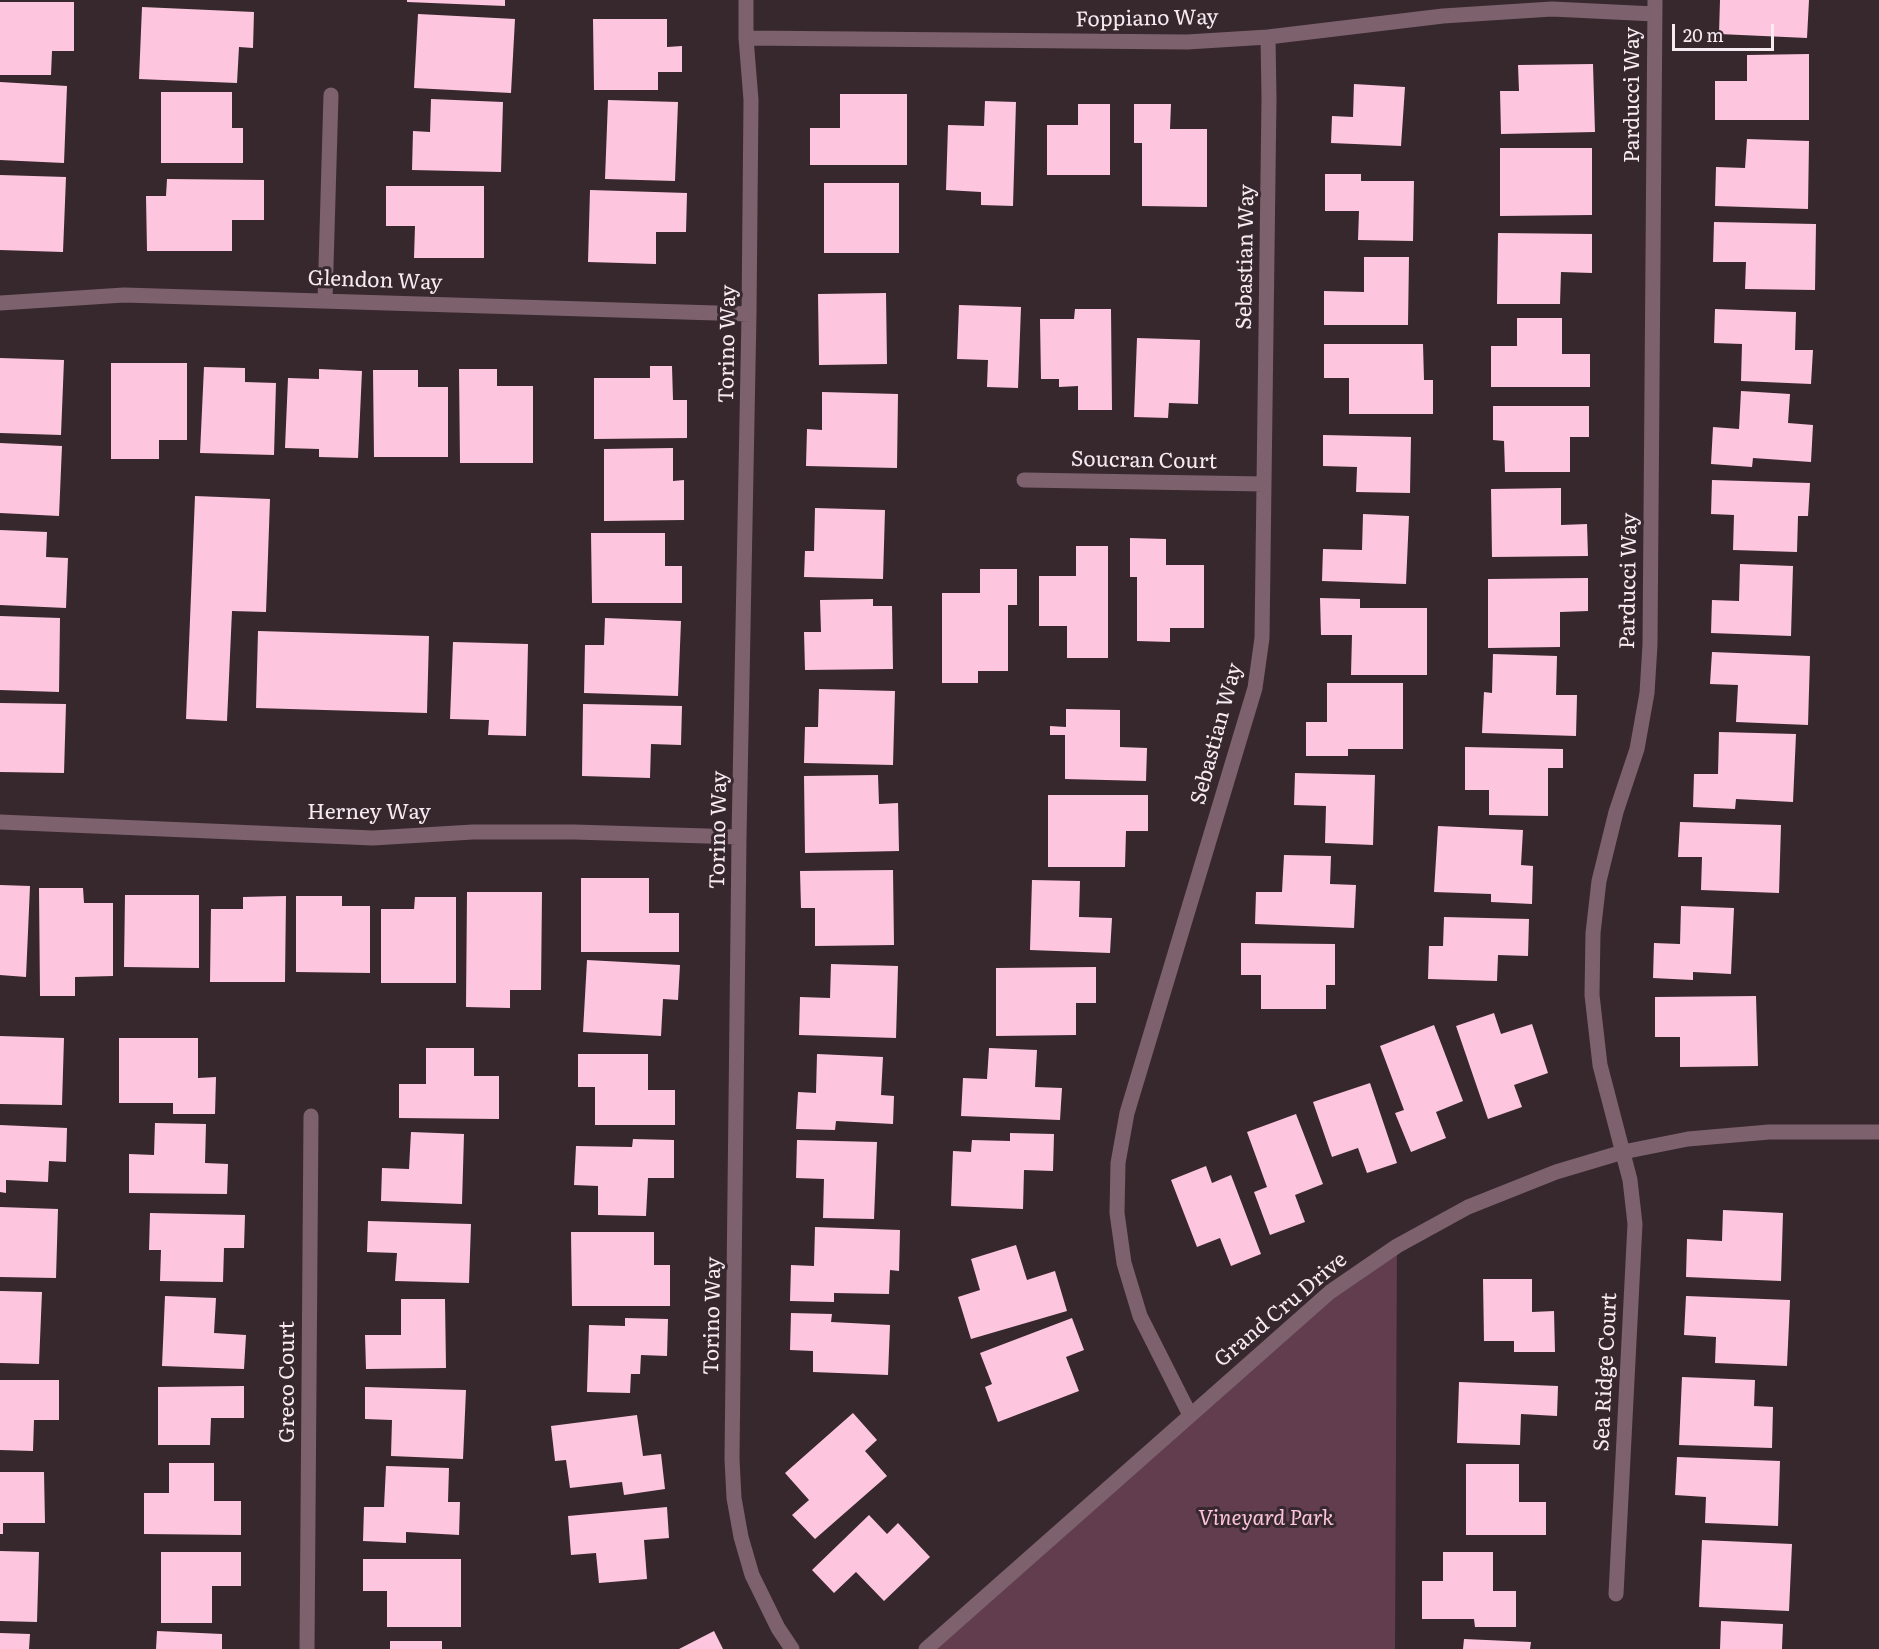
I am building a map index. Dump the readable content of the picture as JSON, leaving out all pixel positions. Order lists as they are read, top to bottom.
{
  "streets": {
    "street": [
      "Foppiano Way",
      "Parducci Way",
      "Sebastian Way",
      "Glendon Way",
      "Torino Way",
      "Soucran Court",
      "Herney Way",
      "Grand Cru Drive",
      "Sea Ridge Court",
      "Greco Court"
    ]
  },
  "crossings": [
    ["Foppiano Way", "Parducci Way"],
    ["Foppiano Way", "Sebastian Way"],
    ["Foppiano Way", "Torino Way"],
    ["Parducci Way", "Grand Cru Drive"],
    ["Parducci Way", "Sea Ridge Court"],
    ["Sebastian Way", "Soucran Court"],
    ["Sebastian Way", "Grand Cru Drive"],
    ["Glendon Way", "Torino Way"],
    ["Torino Way", "Herney Way"],
    ["Grand Cru Drive", "Sea Ridge Court"]
  ],
  "parks": ["Vineyard Park"],
  "scale_bar": "20 m"
}
